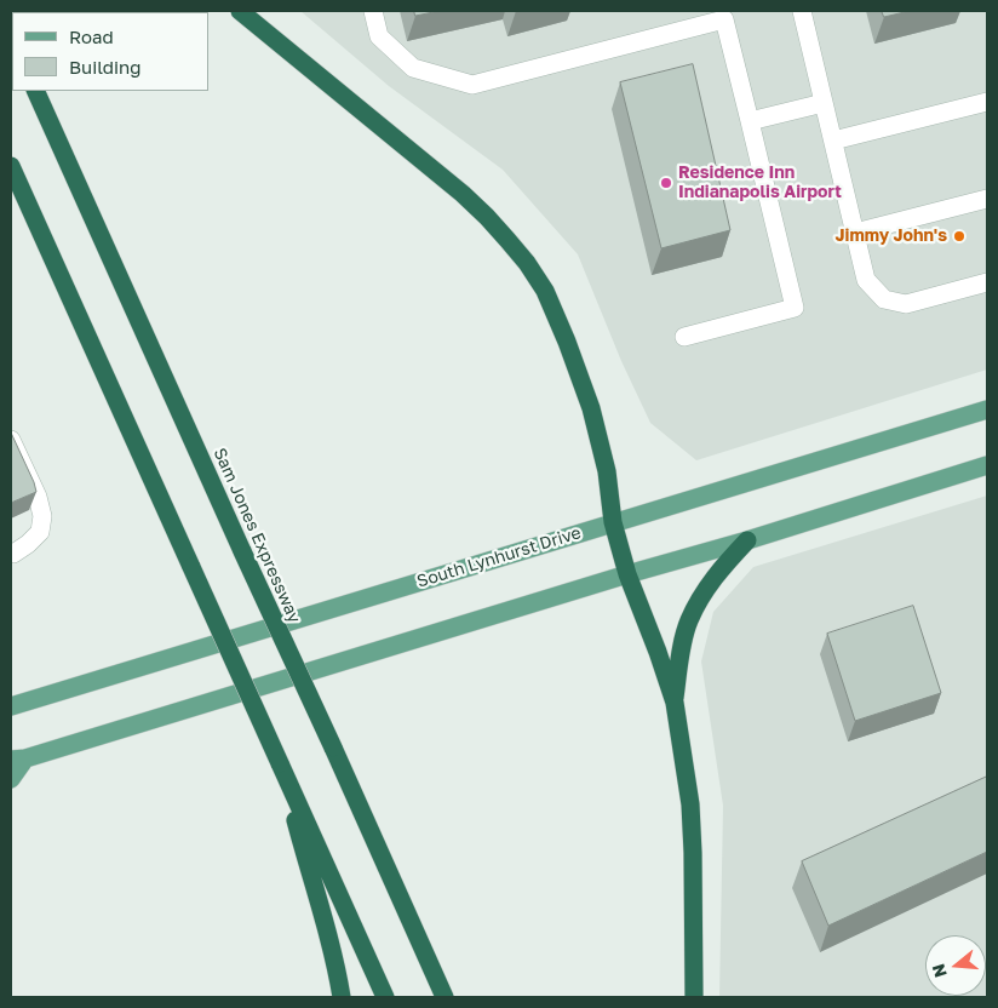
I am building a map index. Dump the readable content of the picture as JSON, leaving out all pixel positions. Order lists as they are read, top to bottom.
{
  "streets": {
    "highway": ["Sam Jones Expressway"],
    "main road": ["South Lynhurst Drive"]
  },
  "places": ["Residence Inn Indianapolis Airport", "Jimmy John's"],
  "legend": ["Road", "Building"],
  "north": "left"
}
